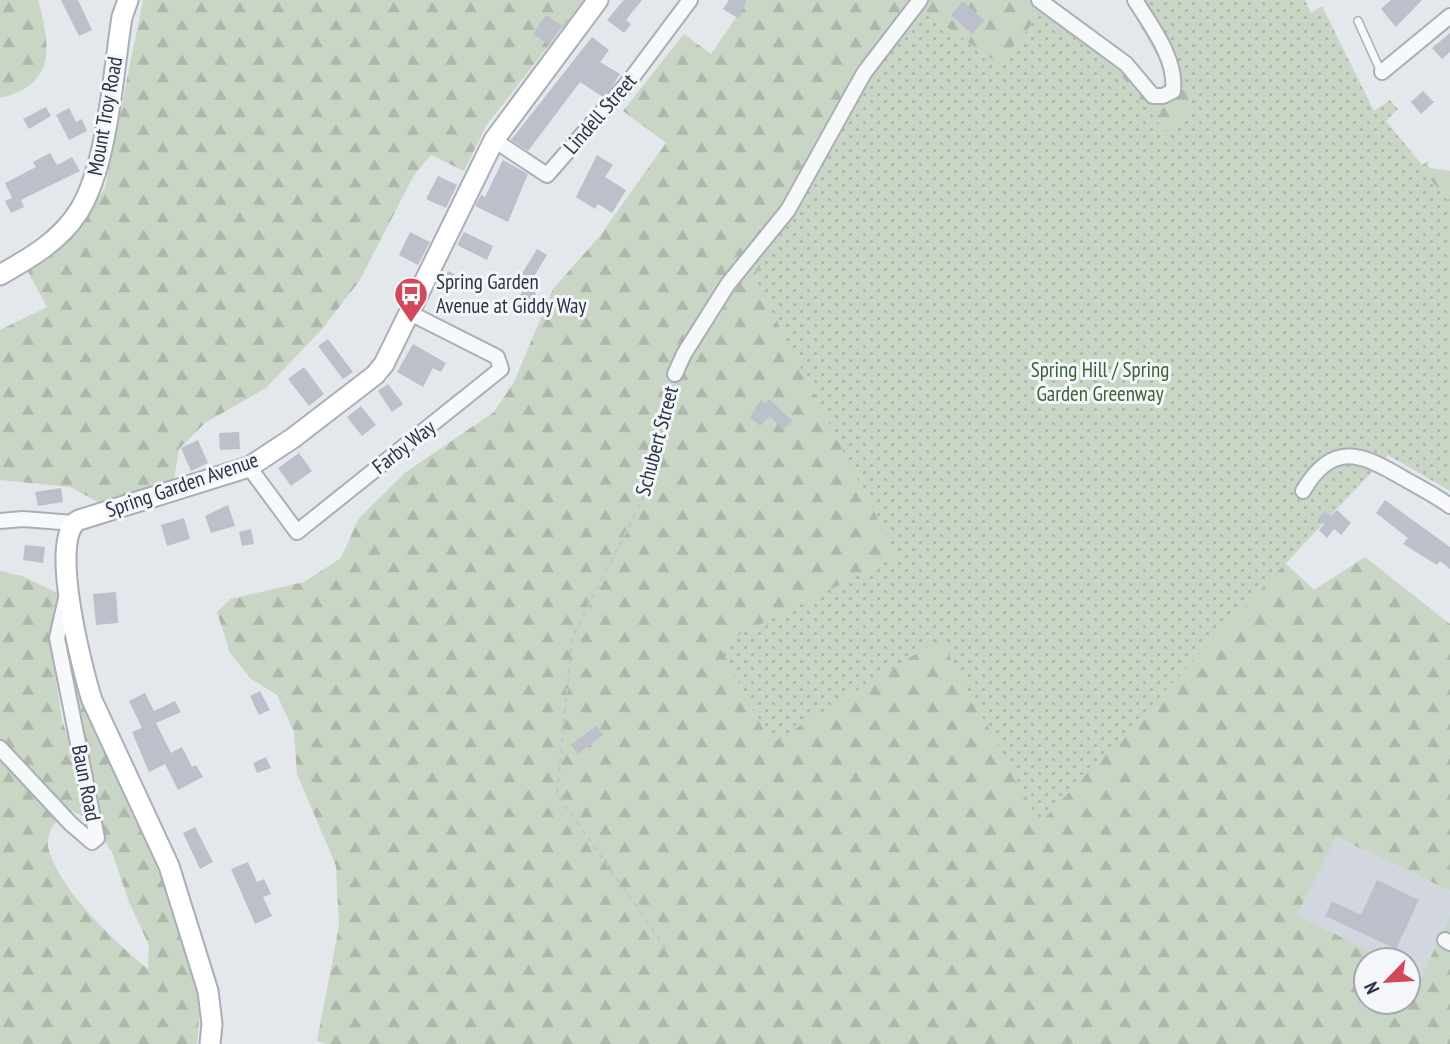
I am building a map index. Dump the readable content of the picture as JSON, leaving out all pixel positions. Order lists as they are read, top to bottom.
{
  "streets": {
    "street": [
      "Lindell Street",
      "Mount Troy Road",
      "Schubert Street",
      "Farby Way",
      "Spring Garden Avenue",
      "Baun Road"
    ]
  },
  "crossings": [
    ["Lindell Street", "Spring Garden Avenue"],
    ["Farby Way", "Spring Garden Avenue"]
  ],
  "parks": ["Spring Hill / Spring Garden Greenway"],
  "places": {
    "bus stop": ["Spring Garden Avenue at Giddy Way"]
  },
  "north": "bottom left"
}
